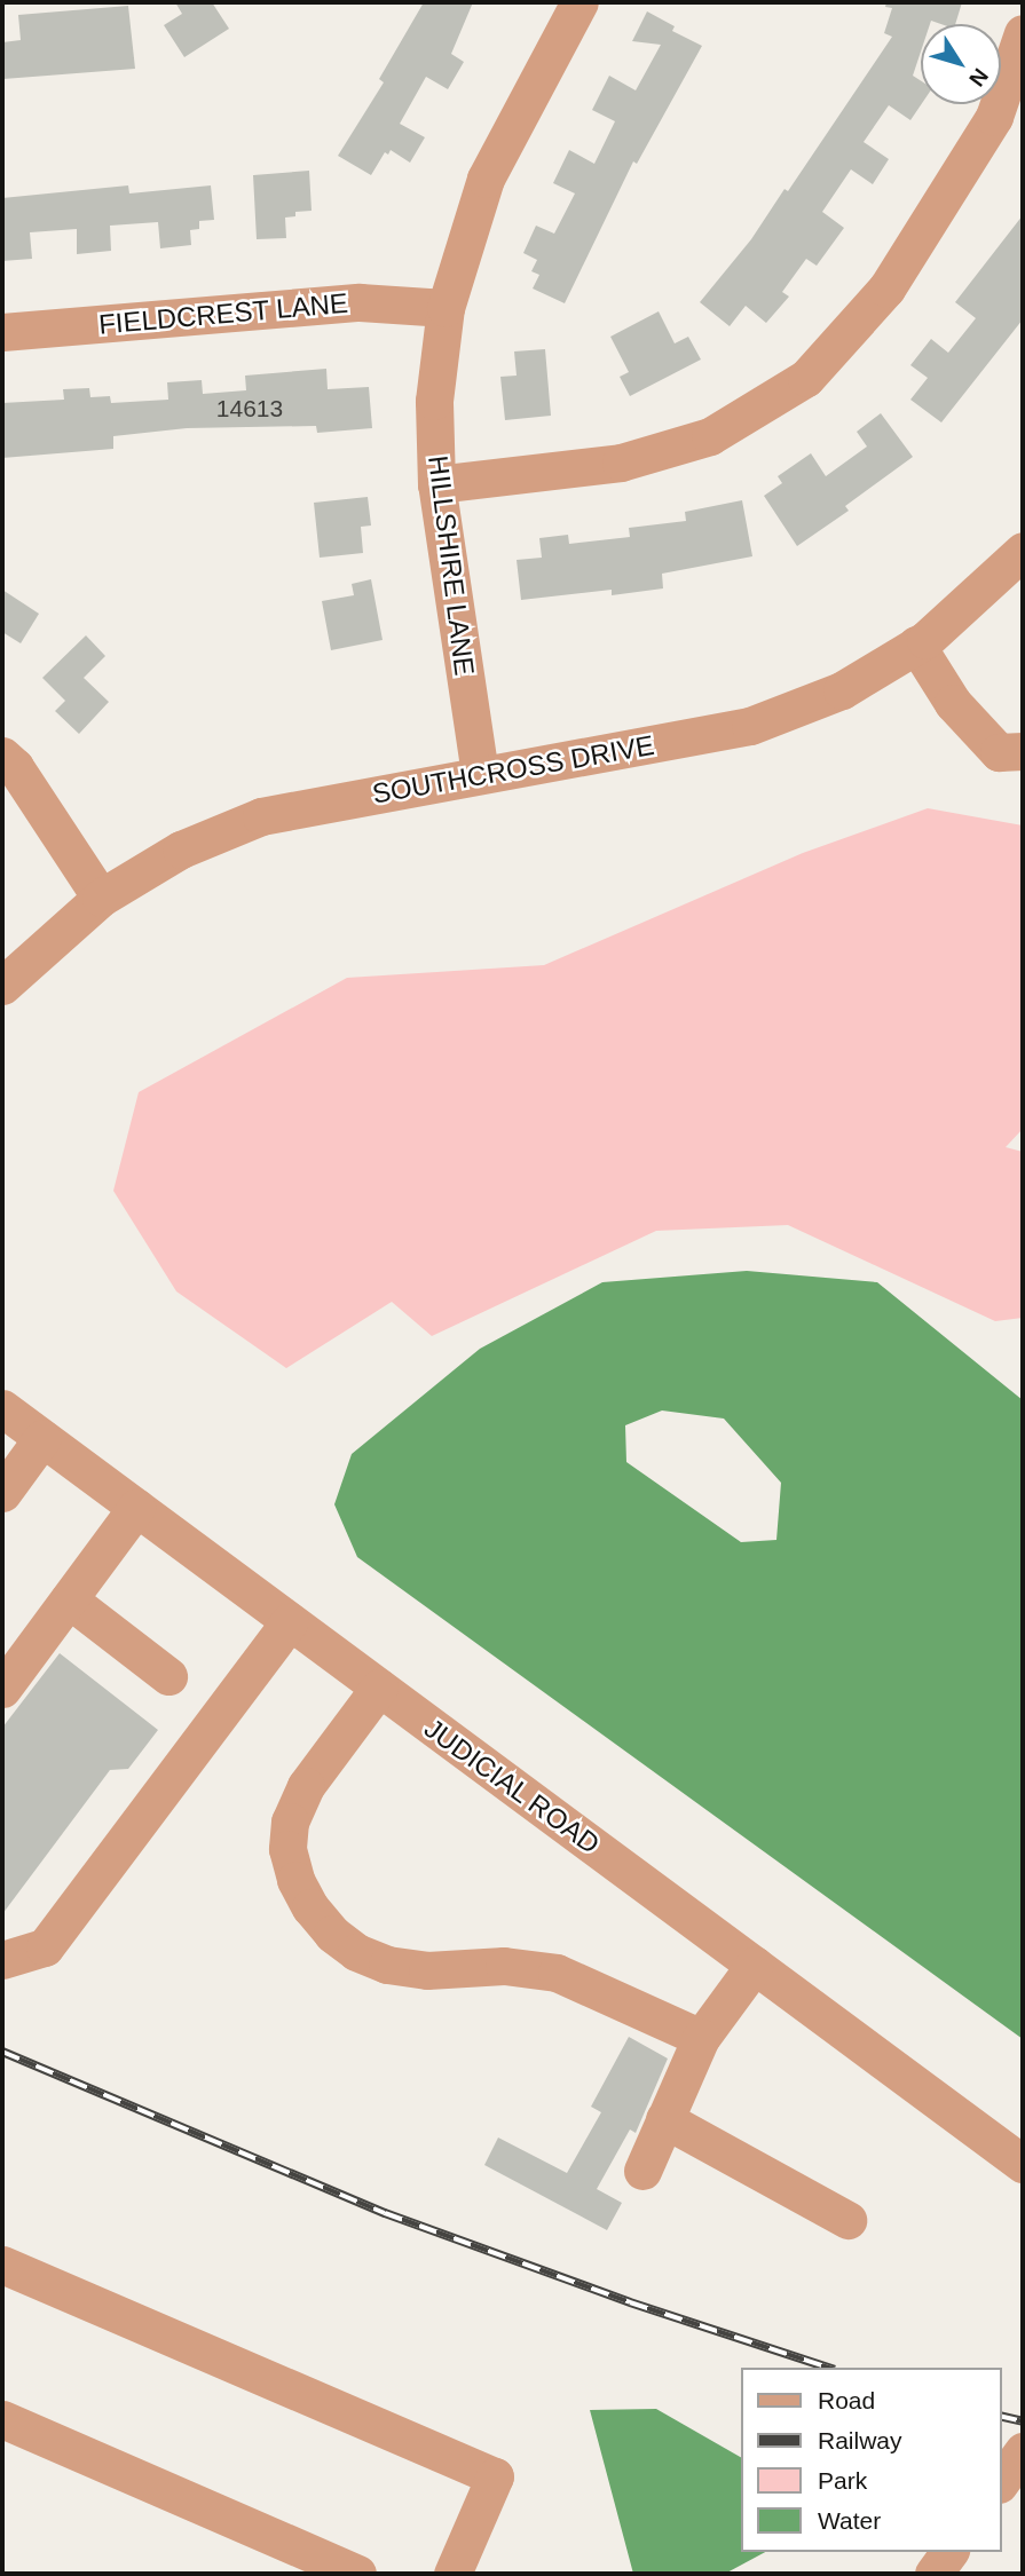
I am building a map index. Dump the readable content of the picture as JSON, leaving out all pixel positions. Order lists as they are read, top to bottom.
{
  "streets": {
    "street": [
      "FIELDCREST LANE",
      "HILLSHIRE LANE",
      "SOUTHCROSS DRIVE",
      "JUDICIAL ROAD"
    ]
  },
  "crossings": [
    ["FIELDCREST LANE", "HILLSHIRE LANE"],
    ["HILLSHIRE LANE", "SOUTHCROSS DRIVE"]
  ],
  "house_numbers": ["14613"],
  "legend": [
    "Road",
    "Railway",
    "Park",
    "Water"
  ],
  "north": "bottom right"
}
